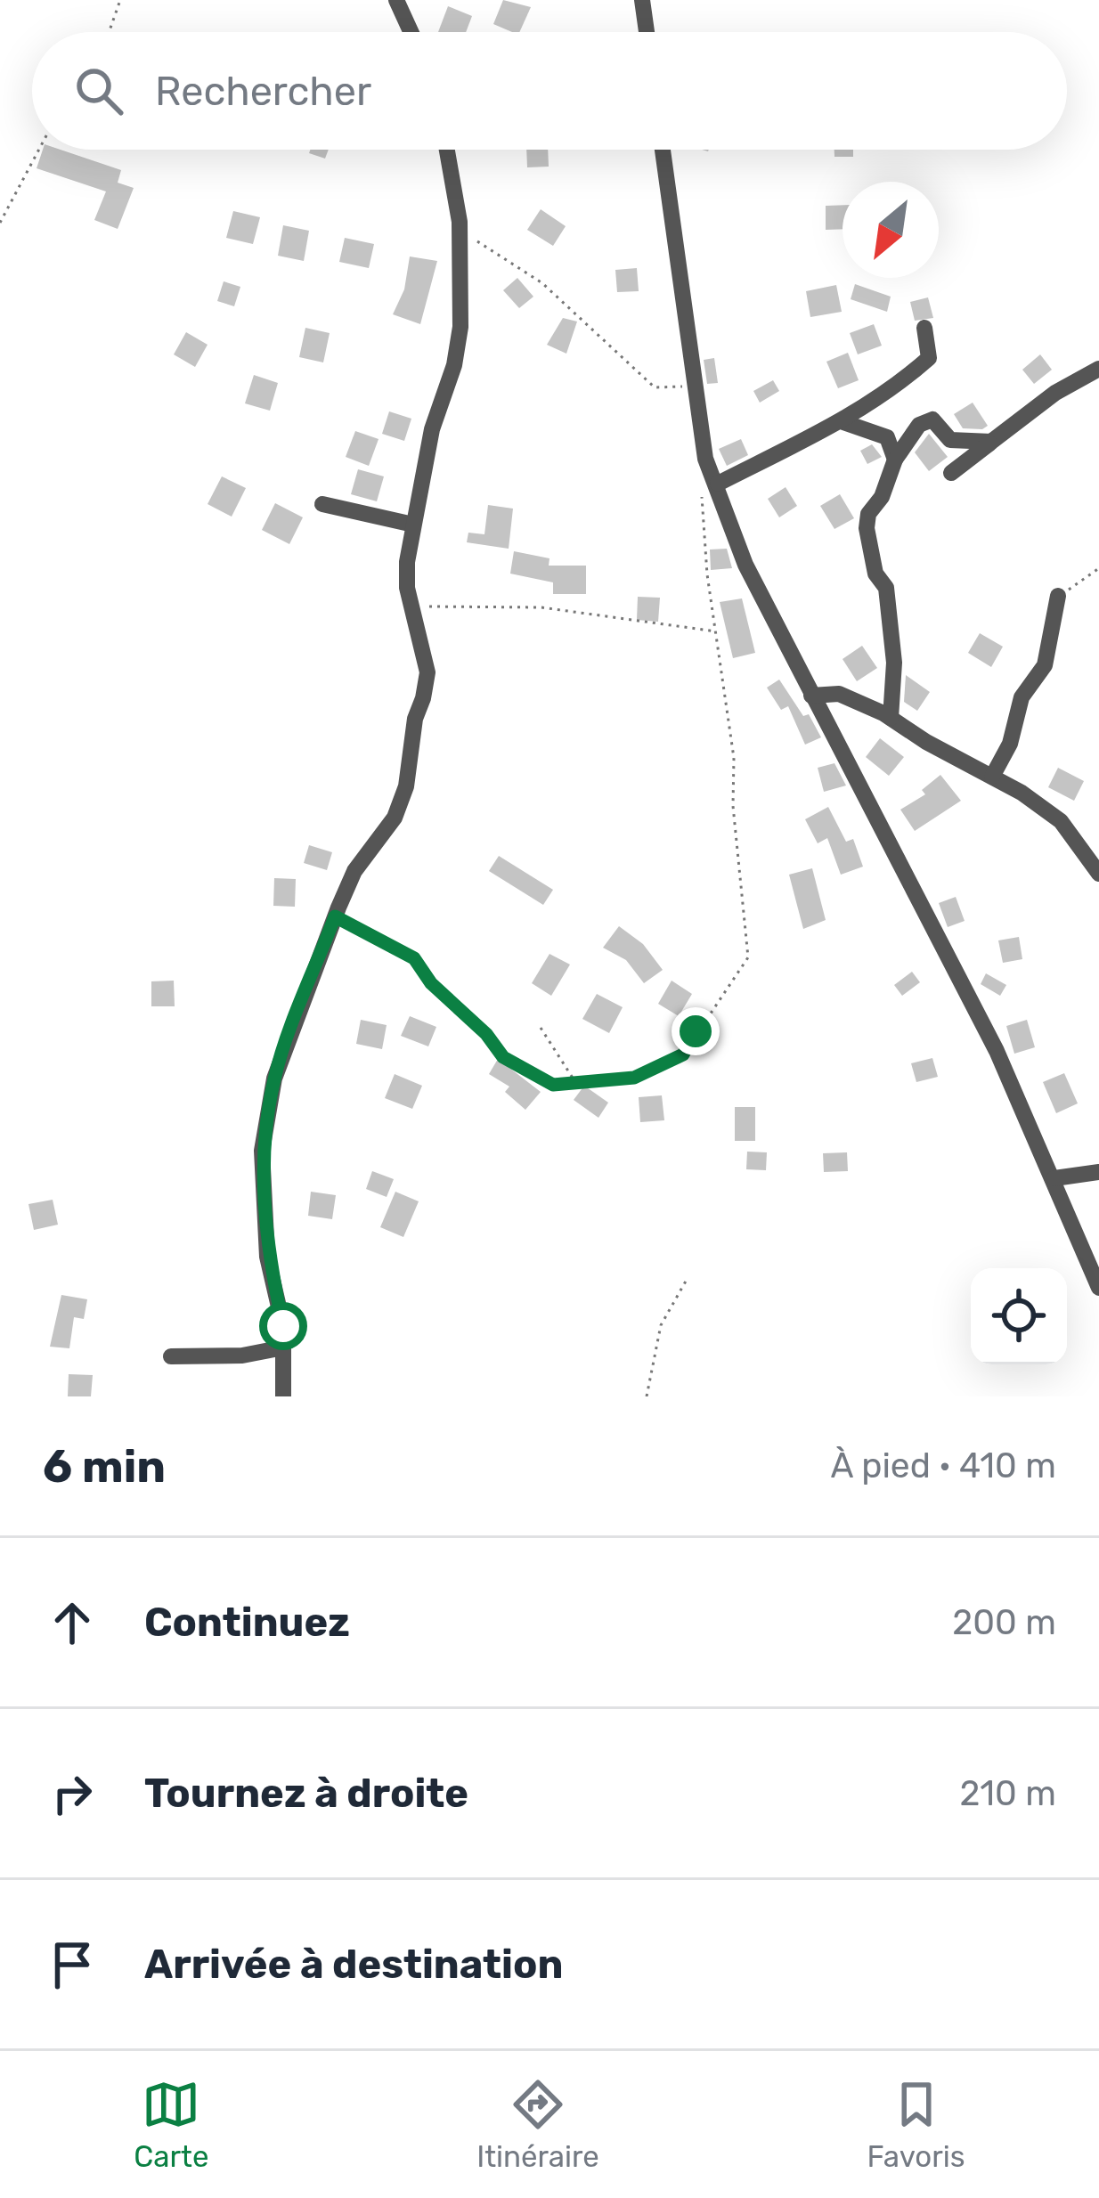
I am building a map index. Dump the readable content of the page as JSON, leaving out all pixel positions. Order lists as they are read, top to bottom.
{
  "north": "bottom left",
  "page": {
    "search": "Rechercher",
    "heading": ["6 min", "À pied · 410 m"],
    "list": [
      ["Continuez", "200 m"],
      ["Tournez à droite", "210 m"],
      "Arrivée à destination"
    ],
    "nav": ["Carte", "Itinéraire", "Favoris"]
  }
}
